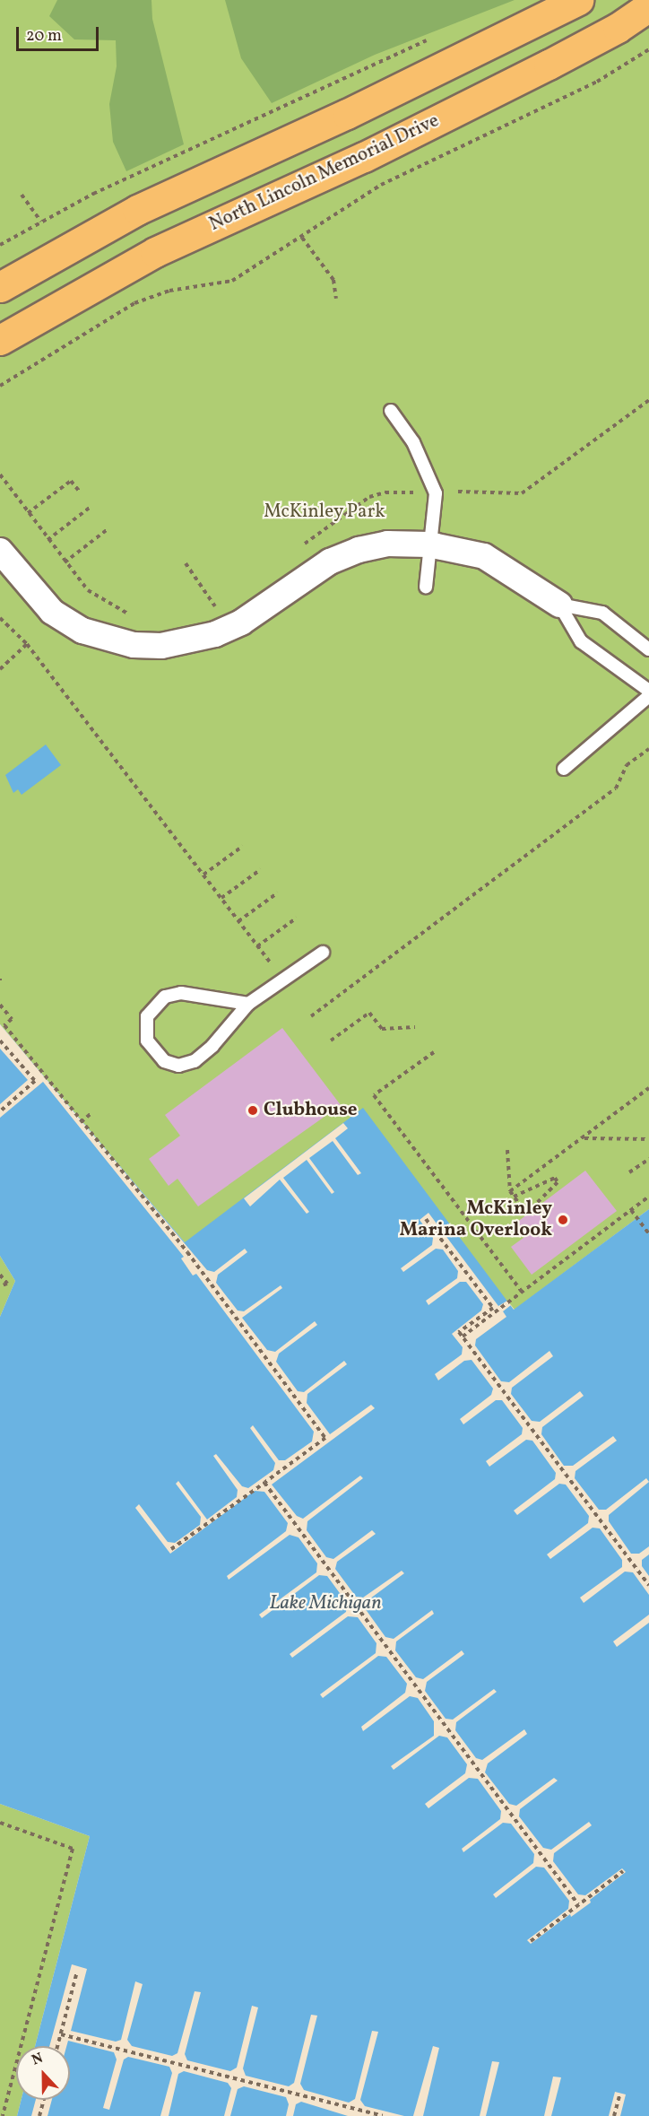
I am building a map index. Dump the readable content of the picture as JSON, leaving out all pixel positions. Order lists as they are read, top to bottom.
{
  "streets": {
    "main road": ["North Lincoln Memorial Drive"]
  },
  "water": ["Lake Michigan"],
  "parks": ["McKinley Park"],
  "places": ["Clubhouse", "McKinley Marina Overlook"],
  "scale_bar": "20 m",
  "north": "top"
}
